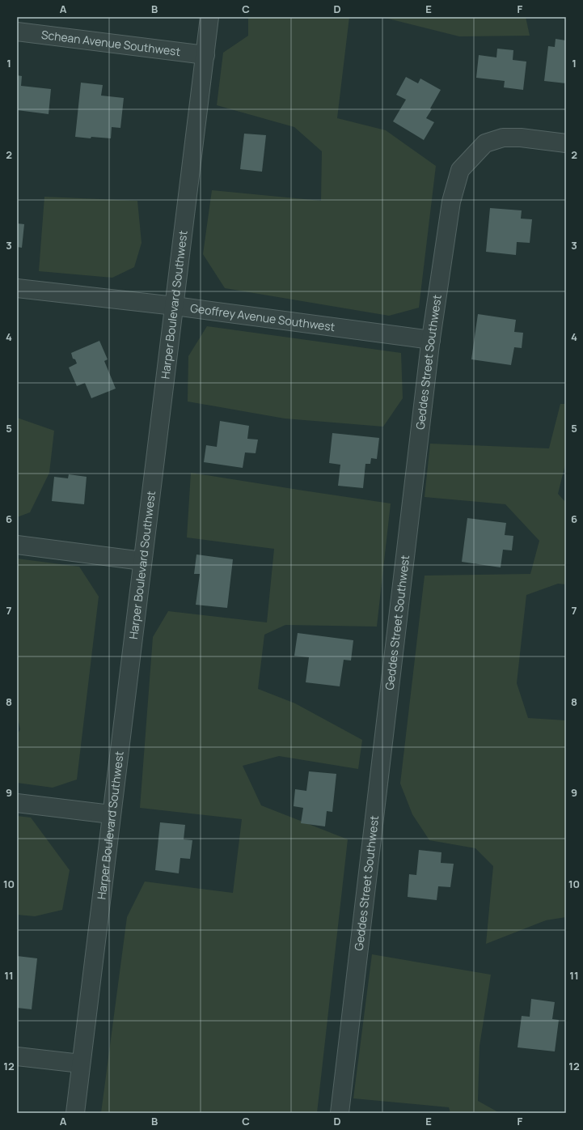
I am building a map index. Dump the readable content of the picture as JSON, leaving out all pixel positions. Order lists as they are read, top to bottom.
{
  "streets": {
    "street": [
      "Schean Avenue Southwest",
      "Harper Boulevard Southwest",
      "Geoffrey Avenue Southwest",
      "Geddes Street Southwest"
    ]
  },
  "crossings": [
    ["Schean Avenue Southwest", "Harper Boulevard Southwest"],
    ["Harper Boulevard Southwest", "Geoffrey Avenue Southwest"],
    ["Geoffrey Avenue Southwest", "Geddes Street Southwest"]
  ],
  "grid": {
    "columns": [
      "A",
      "B",
      "C",
      "D",
      "E",
      "F"
    ],
    "rows": [
      "1",
      "2",
      "3",
      "4",
      "5",
      "6",
      "7",
      "8",
      "9",
      "10",
      "11",
      "12"
    ]
  }
}
